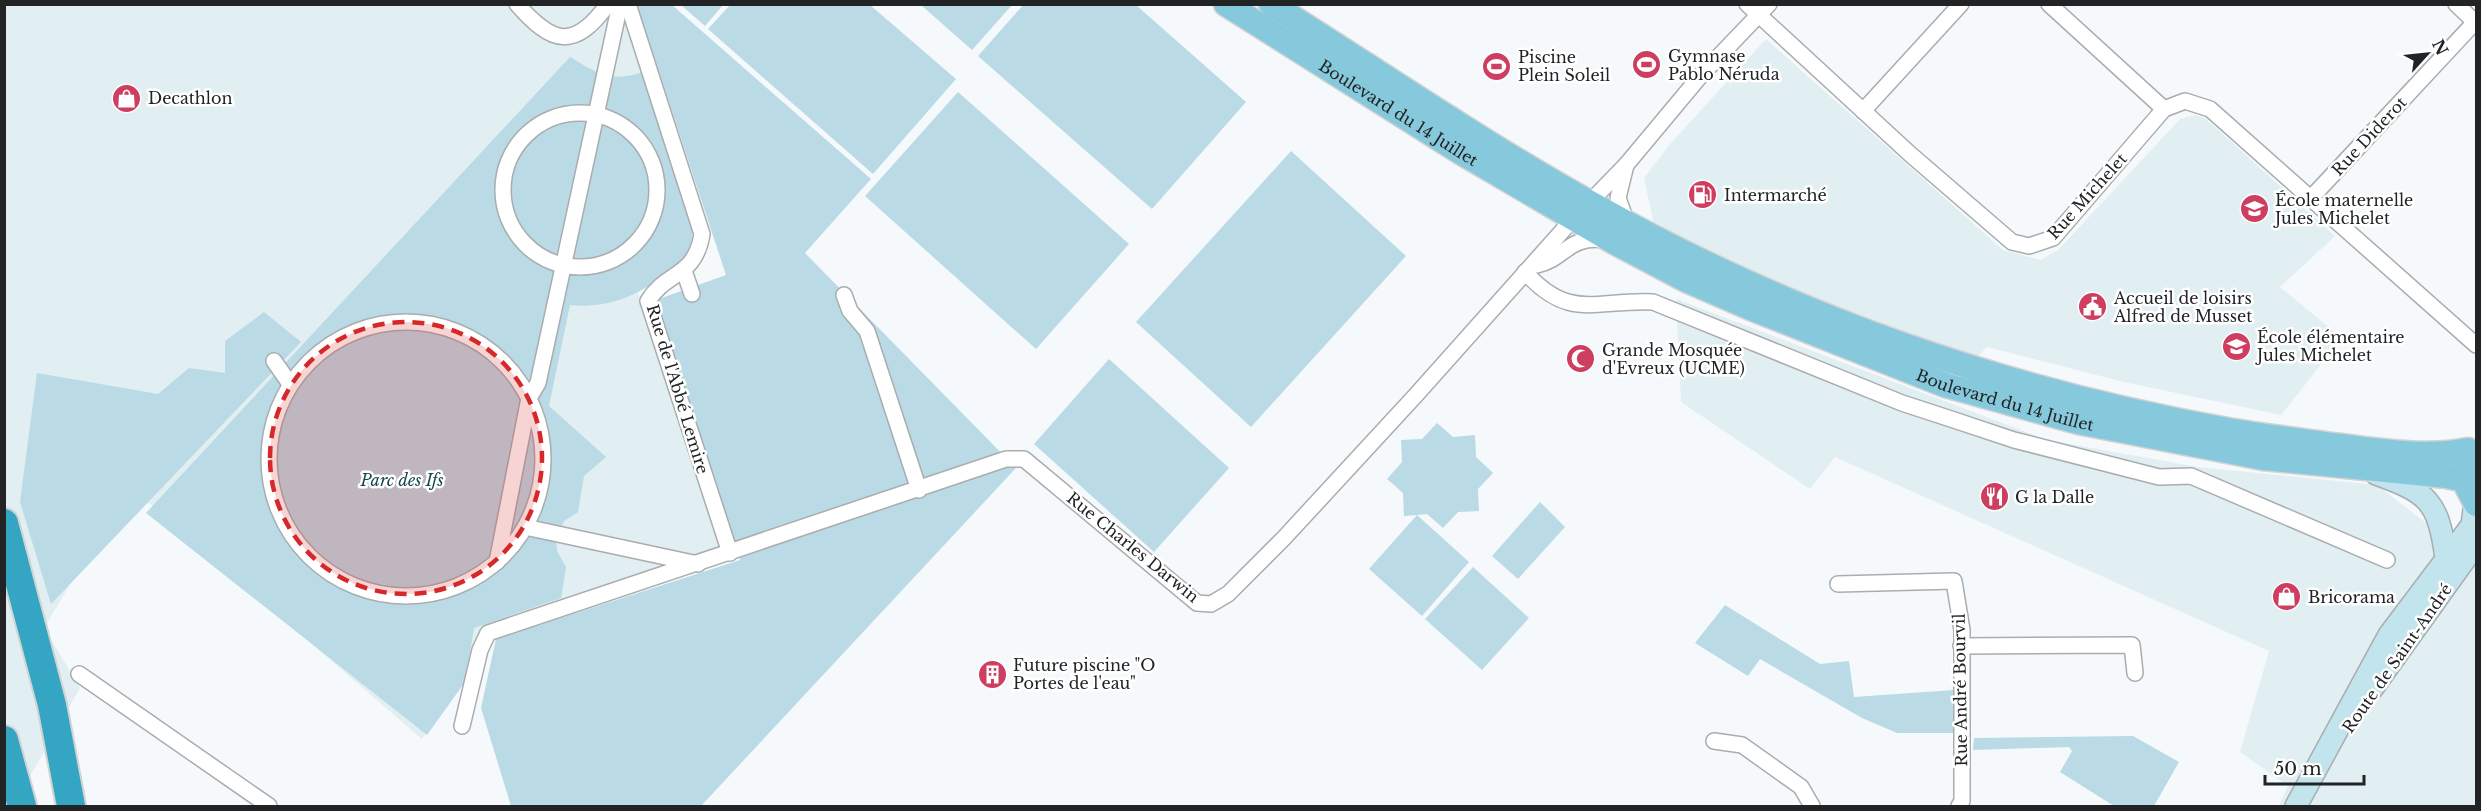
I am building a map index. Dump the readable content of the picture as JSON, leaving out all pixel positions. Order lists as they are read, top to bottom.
{
  "streets": {
    "main road": ["Boulevard du 14 Juillet", "Route de Saint-André"],
    "street": [
      "Rue Diderot",
      "Rue Michelet",
      "Rue de l'Abbé Lemire",
      "Rue Charles Darwin",
      "Rue André Bourvil"
    ]
  },
  "crossings": [
    ["Boulevard du 14 Juillet", "Rue Charles Darwin"],
    ["Boulevard du 14 Juillet", "Route de Saint-André"],
    ["Rue de l'Abbé Lemire", "Rue Charles Darwin"]
  ],
  "parks": ["Parc des Ifs"],
  "places": {
    "sports": ["Gymnase Pablo Néruda", "Piscine Plein Soleil"],
    "shop": ["Decathlon", "Bricorama"],
    "fuel station": ["Intermarché"],
    "school or university": ["École maternelle Jules Michelet", "École élémentaire Jules Michelet"],
    "public building": ["Accueil de loisirs Alfred de Musset"],
    "mosque": ["Grande Mosquée d'Evreux (UCME)"],
    "restaurant": ["G la Dalle"],
    "building": ["Future piscine \"O Portes de l'eau\""]
  },
  "scale_bar": "50 m",
  "north": "top right"
}
